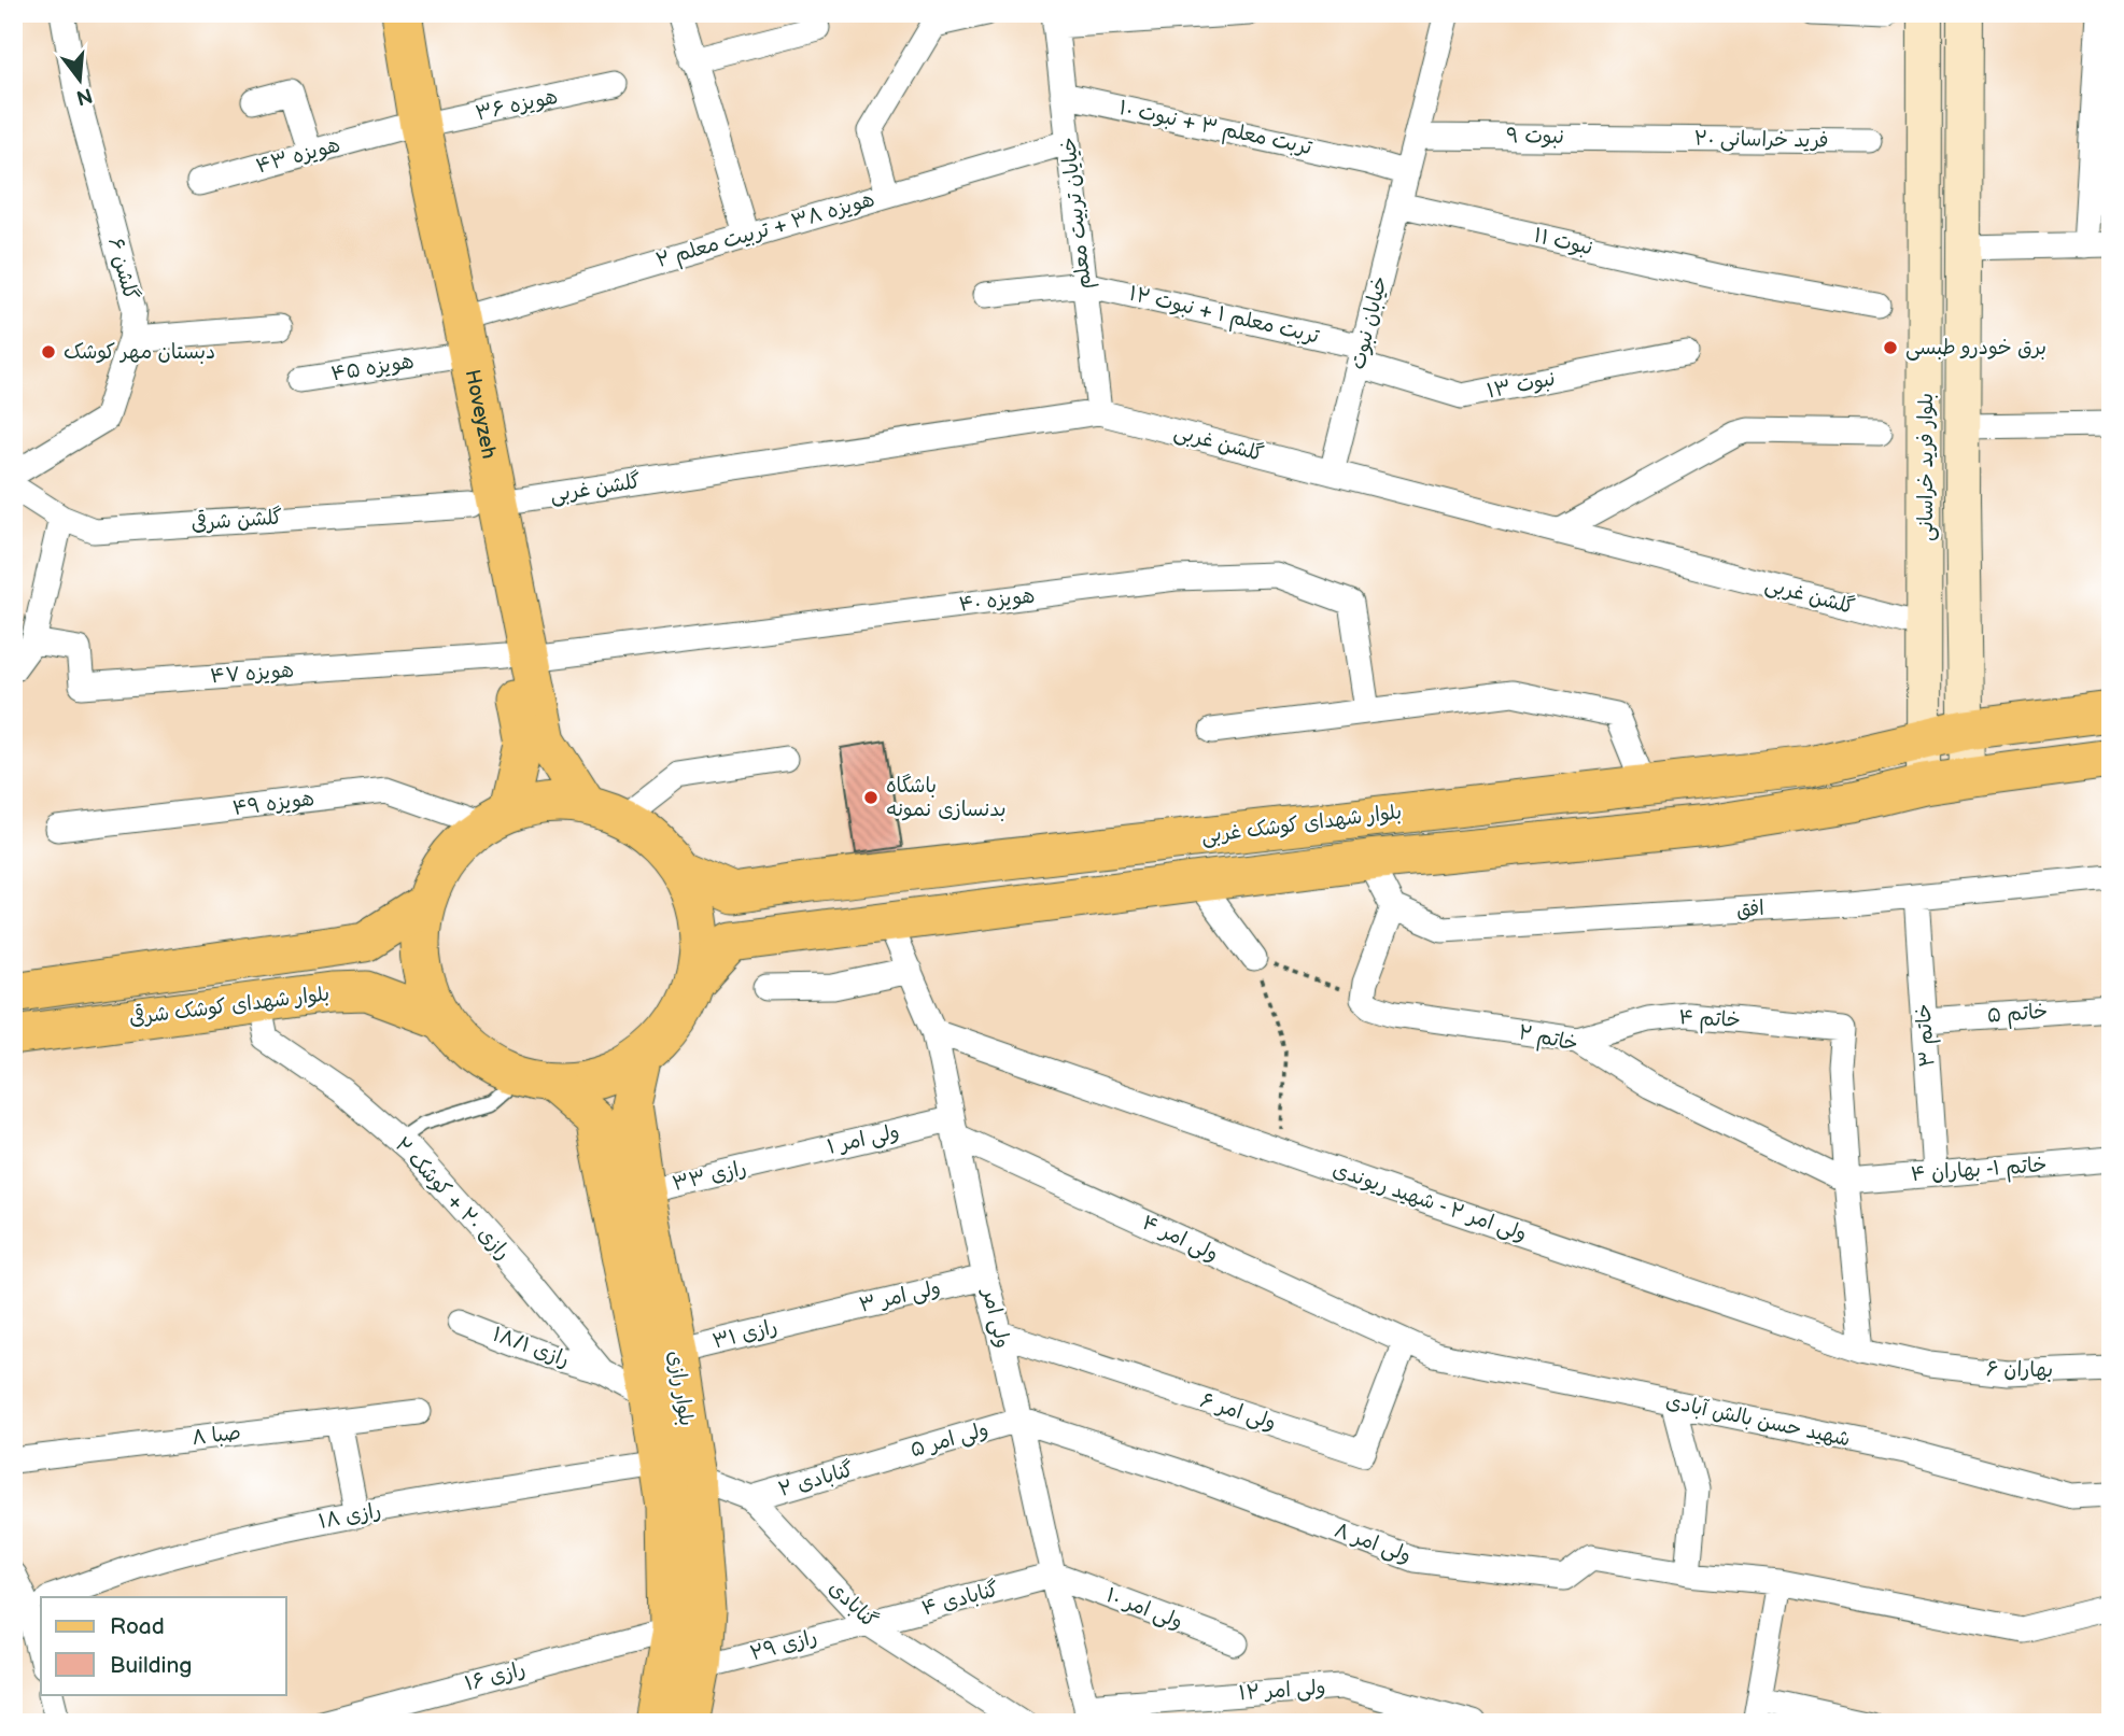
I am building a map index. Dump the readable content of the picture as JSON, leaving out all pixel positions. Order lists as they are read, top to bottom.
{
  "streets": {
    "main road": [
      "Hoveyzeh",
      "بلوار شهدای کوشک غربی",
      "بلوار شهدای کوشک شرقی",
      "بلوار رازی"
    ],
    "street": [
      "هویزه ۳۶",
      "تربت معلم ۳ + نبوت ۱۰",
      "نبوت ۹",
      "فرید خراسانی ۲۰",
      "هویزه ۴۳",
      "خیایان تربیت معلم",
      "هویزه ۳۸ + تربیت معلم ۲",
      "نبوت ۱۱",
      "گلشن ۶",
      "تربت معلم ۱ + نبوت ۱۲",
      "خیابان نبوت",
      "هویزه ۴۵",
      "نبوت ۱۳",
      "گلشن غربی",
      "بلوار فرید خراسانی",
      "گلشن شرقی",
      "هویزه ۴۰",
      "هویزه ۴۷",
      "هویزه ۴۹",
      "افق",
      "خاتم ۵",
      "خاتم ۴",
      "خاتم ۳",
      "خاتم ۲",
      "ولی امر ۱",
      "خاتم ۱- بهاران ۴",
      "رازی ۳۳",
      "رازی ۲۰ + کوشک ۲",
      "ولی امر ۲ - شهید ریوندی",
      "ولی امر ۴",
      "ولی امر ۳",
      "ولی امر",
      "رازی ۳۱",
      "رازی ۱۸/۱",
      "بهاران ۶",
      "ولی امر ۶",
      "شهید حسن بالش آبادی",
      "صبا ۸",
      "ولی امر ۵",
      "گنابادی ۲",
      "رازی ۱۸",
      "ولی امر ۸",
      "گنابادی ۴",
      "گنابادی",
      "ولی امر ۱۰",
      "رازی ۲۹",
      "رازی ۱۶",
      "ولی امر ۱۲"
    ]
  },
  "crossings": [
    ["هویزه ۳۶", "هویزه ۴۳"],
    ["هویزه ۳۶", "Hoveyzeh"],
    ["تربت معلم ۳ + نبوت ۱۰", "خیایان تربیت معلم"],
    ["تربت معلم ۳ + نبوت ۱۰", "خیابان نبوت"],
    ["نبوت ۹", "فرید خراسانی ۲۰"],
    ["نبوت ۹", "خیابان نبوت"],
    ["هویزه ۴۳", "Hoveyzeh"],
    ["خیایان تربیت معلم", "هویزه ۳۸ + تربیت معلم ۲"],
    ["خیایان تربیت معلم", "تربت معلم ۱ + نبوت ۱۲"],
    ["خیایان تربیت معلم", "گلشن غربی"],
    ["هویزه ۳۸ + تربیت معلم ۲", "Hoveyzeh"],
    ["نبوت ۱۱", "خیابان نبوت"],
    ["تربت معلم ۱ + نبوت ۱۲", "خیابان نبوت"],
    ["تربت معلم ۱ + نبوت ۱۲", "نبوت ۱۳"],
    ["خیابان نبوت", "نبوت ۱۳"],
    ["خیابان نبوت", "گلشن غربی"],
    ["هویزه ۴۵", "Hoveyzeh"],
    ["Hoveyzeh", "گلشن غربی"],
    ["Hoveyzeh", "گلشن شرقی"],
    ["Hoveyzeh", "هویزه ۴۰"],
    ["Hoveyzeh", "هویزه ۴۷"],
    ["Hoveyzeh", "هویزه ۴۹"],
    ["گلشن غربی", "بلوار فرید خراسانی"],
    ["گلشن غربی", "گلشن شرقی"],
    ["بلوار فرید خراسانی", "بلوار شهدای کوشک غربی"],
    ["هویزه ۴۰", "هویزه ۴۷"],
    ["افق", "خاتم ۳"],
    ["بلوار شهدای کوشک شرقی", "رازی ۲۰ + کوشک ۲"],
    ["بلوار شهدای کوشک شرقی", "بلوار رازی"],
    ["خاتم ۵", "خاتم ۳"],
    ["خاتم ۴", "خاتم ۲"],
    ["خاتم ۴", "خاتم ۱- بهاران ۴"],
    ["خاتم ۳", "خاتم ۱- بهاران ۴"],
    ["خاتم ۲", "خاتم ۱- بهاران ۴"],
    ["ولی امر ۱", "رازی ۳۳"],
    ["ولی امر ۱", "ولی امر ۴"],
    ["ولی امر ۱", "ولی امر"],
    ["رازی ۳۳", "بلوار رازی"],
    ["رازی ۲۰ + کوشک ۲", "رازی ۱۸/۱"],
    ["رازی ۲۰ + کوشک ۲", "بلوار رازی"],
    ["ولی امر ۲ - شهید ریوندی", "ولی امر"],
    ["ولی امر ۲ - شهید ریوندی", "بهاران ۶"],
    ["ولی امر ۴", "ولی امر"],
    ["ولی امر ۴", "ولی امر ۶"],
    ["ولی امر ۴", "شهید حسن بالش آبادی"],
    ["ولی امر ۳", "ولی امر"],
    ["ولی امر ۳", "رازی ۳۱"],
    ["ولی امر", "ولی امر ۶"],
    ["ولی امر", "ولی امر ۵"],
    ["ولی امر", "ولی امر ۸"],
    ["ولی امر", "گنابادی ۴"],
    ["ولی امر", "ولی امر ۱۰"],
    ["ولی امر", "ولی امر ۱۲"],
    ["رازی ۳۱", "بلوار رازی"],
    ["بلوار رازی", "رازی ۱۸"],
    ["بلوار رازی", "گنابادی"],
    ["بلوار رازی", "رازی ۲۹"],
    ["بلوار رازی", "رازی ۱۶"],
    ["ولی امر ۶", "شهید حسن بالش آبادی"],
    ["ولی امر ۵", "گنابادی ۲"],
    ["ولی امر ۵", "ولی امر ۸"],
    ["گنابادی ۲", "گنابادی"],
    ["رازی ۱۸", "گنابادی"],
    ["گنابادی ۴", "گنابادی"],
    ["گنابادی ۴", "ولی امر ۱۰"],
    ["گنابادی ۴", "رازی ۲۹"],
    ["گنابادی", "رازی ۲۹"]
  ],
  "places": ["برق خودرو طبسی", "دبستان مهر کوشک", "باشگاه بدنسازی نمونه"],
  "legend": ["Road", "Building"],
  "north": "bottom"
}
